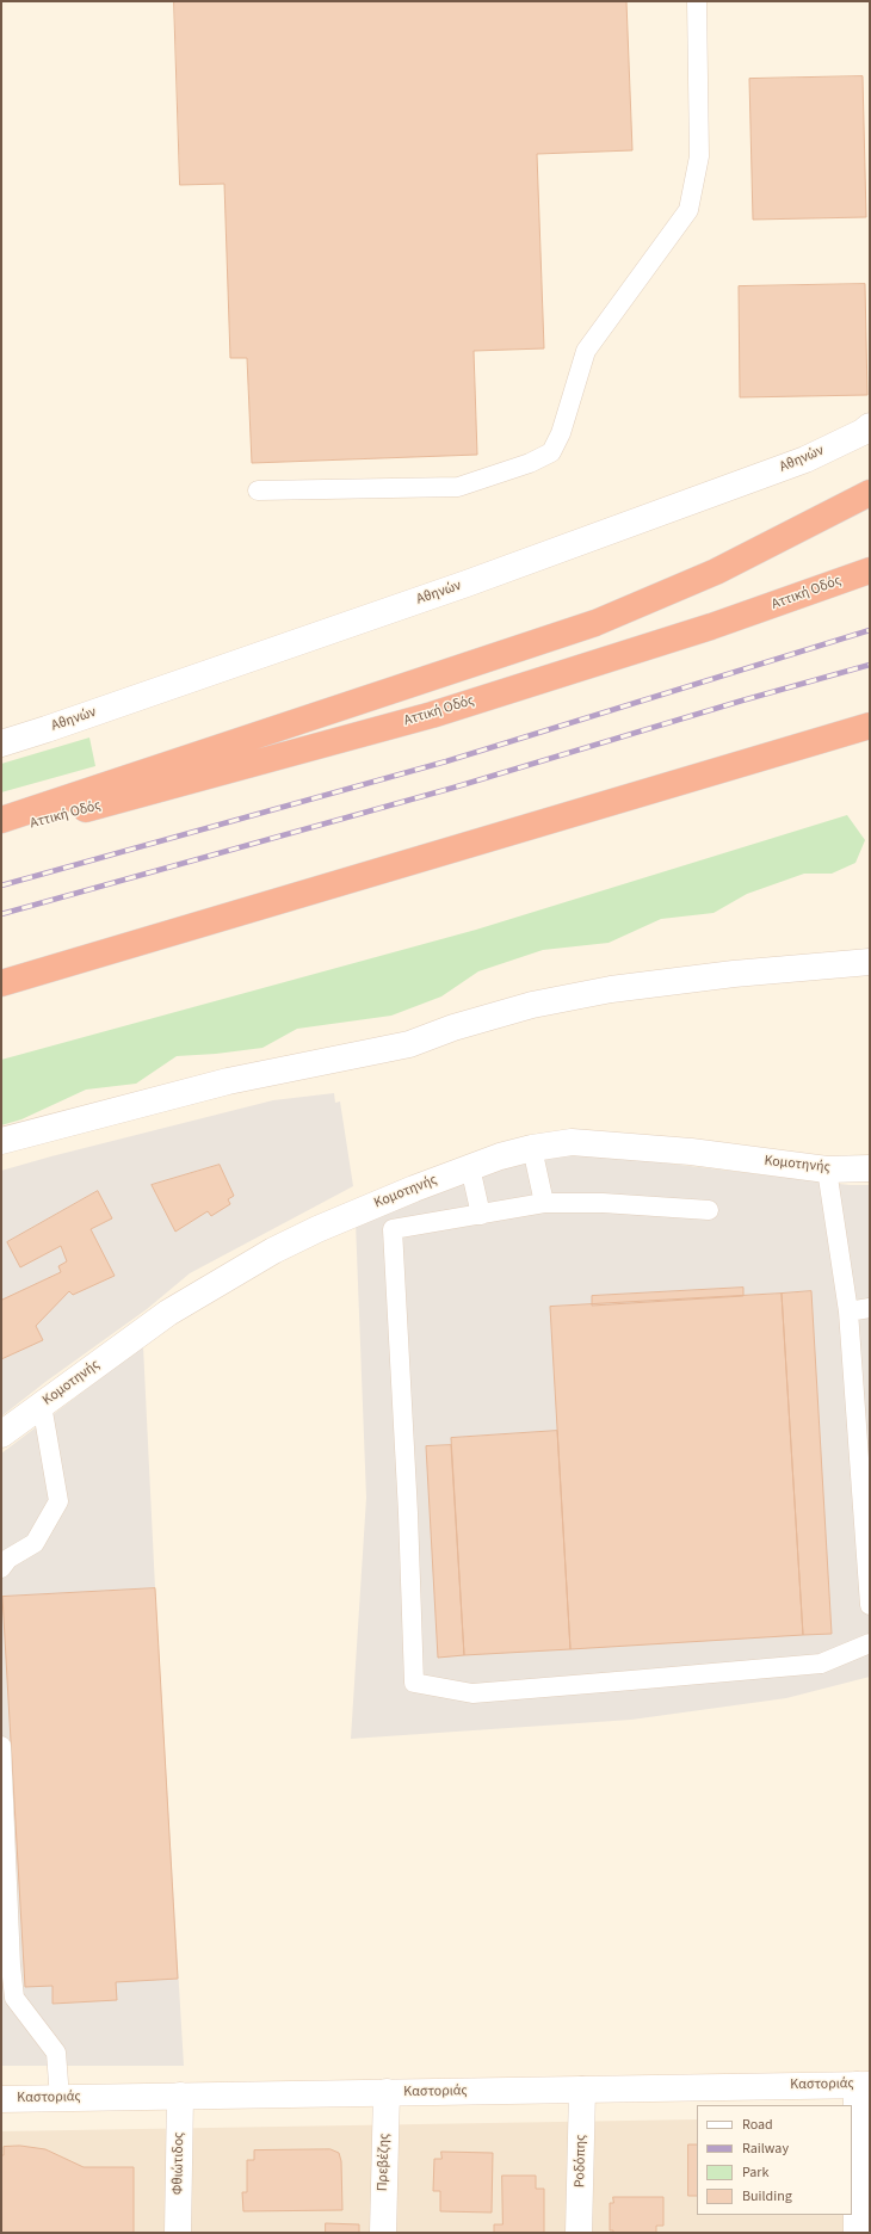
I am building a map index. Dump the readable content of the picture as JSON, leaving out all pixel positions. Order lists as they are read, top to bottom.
{
  "streets": {
    "highway": ["Αττική Οδός"],
    "street": [
      "Αθηνών",
      "Κομοτηνής",
      "Καστοριάς",
      "Ροδόπης",
      "Πρεβέζης",
      "Φθιώτιδος"
    ]
  },
  "crossings": [
    ["Καστοριάς", "Ροδόπης"],
    ["Καστοριάς", "Πρεβέζης"],
    ["Καστοριάς", "Φθιώτιδος"]
  ],
  "legend": [
    "Road",
    "Railway",
    "Park",
    "Building"
  ]
}
